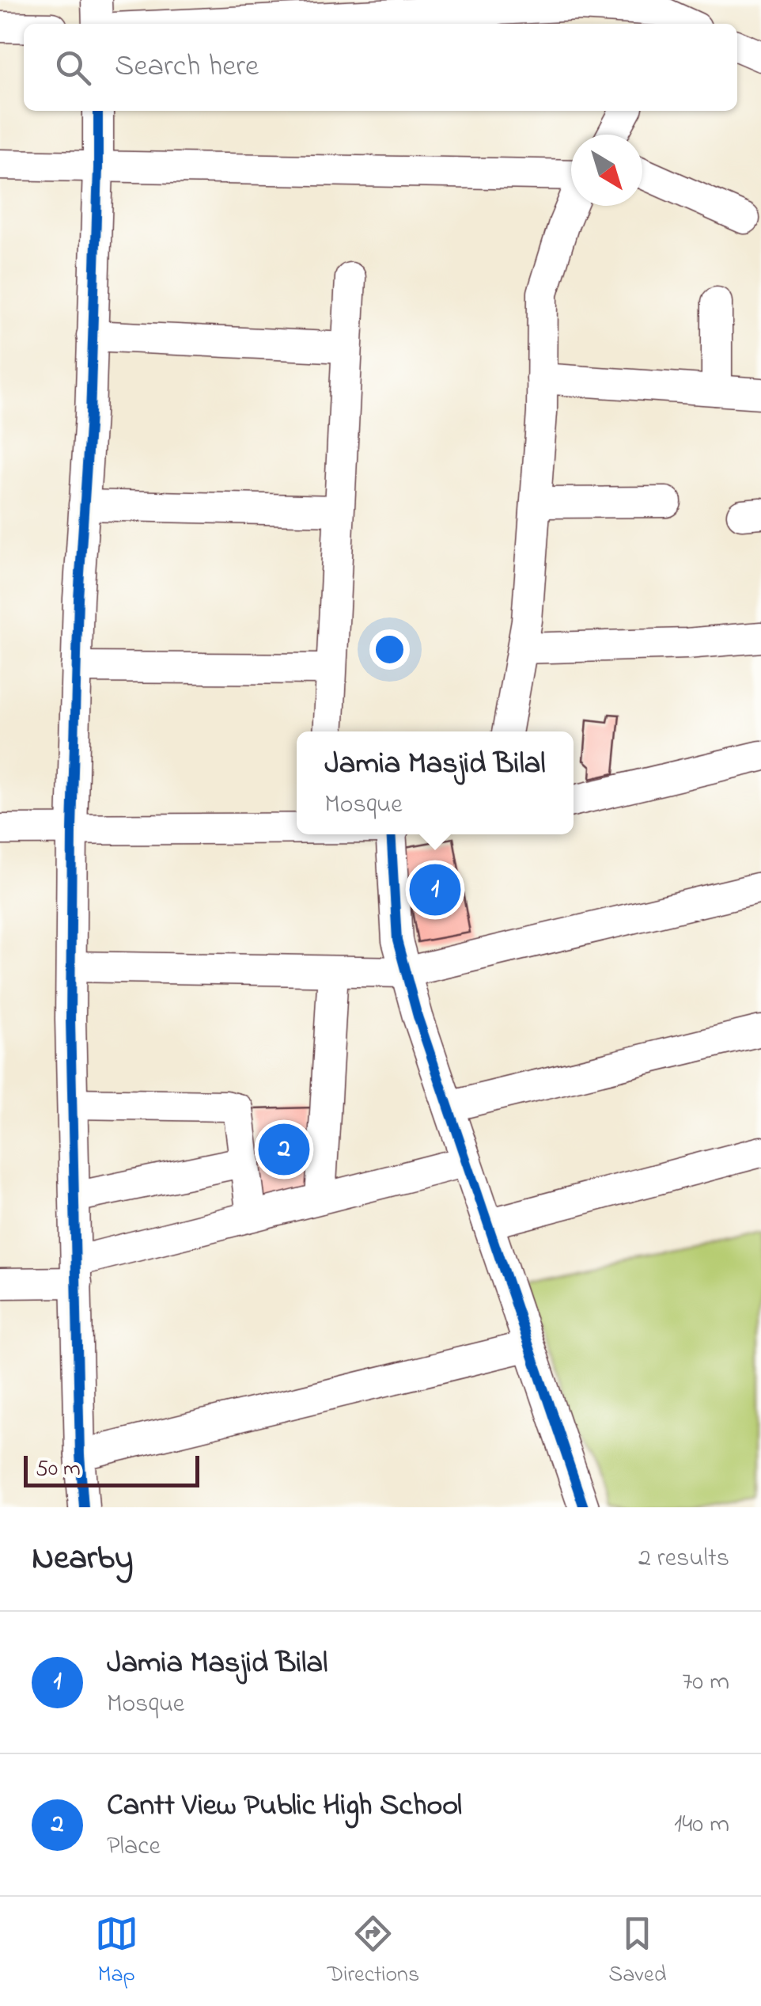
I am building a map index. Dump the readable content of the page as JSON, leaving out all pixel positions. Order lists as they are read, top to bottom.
{
  "scale_bar": "50 m",
  "north": "bottom right",
  "page": {
    "search": "Search here",
    "popup": ["Jamia Masjid Bilal", "Mosque"],
    "pins": ["1", "2"],
    "scale": "50 m",
    "heading": ["Nearby", "2 results"],
    "list": [
      {
        "mark": "1",
        "name": "Jamia Masjid Bilal",
        "note": "Mosque",
        "value": "70 m"
      },
      {
        "mark": "2",
        "name": "Cantt View Public High School",
        "note": "Place",
        "value": "140 m"
      }
    ],
    "nav": ["Map", "Directions", "Saved"]
  }
}
